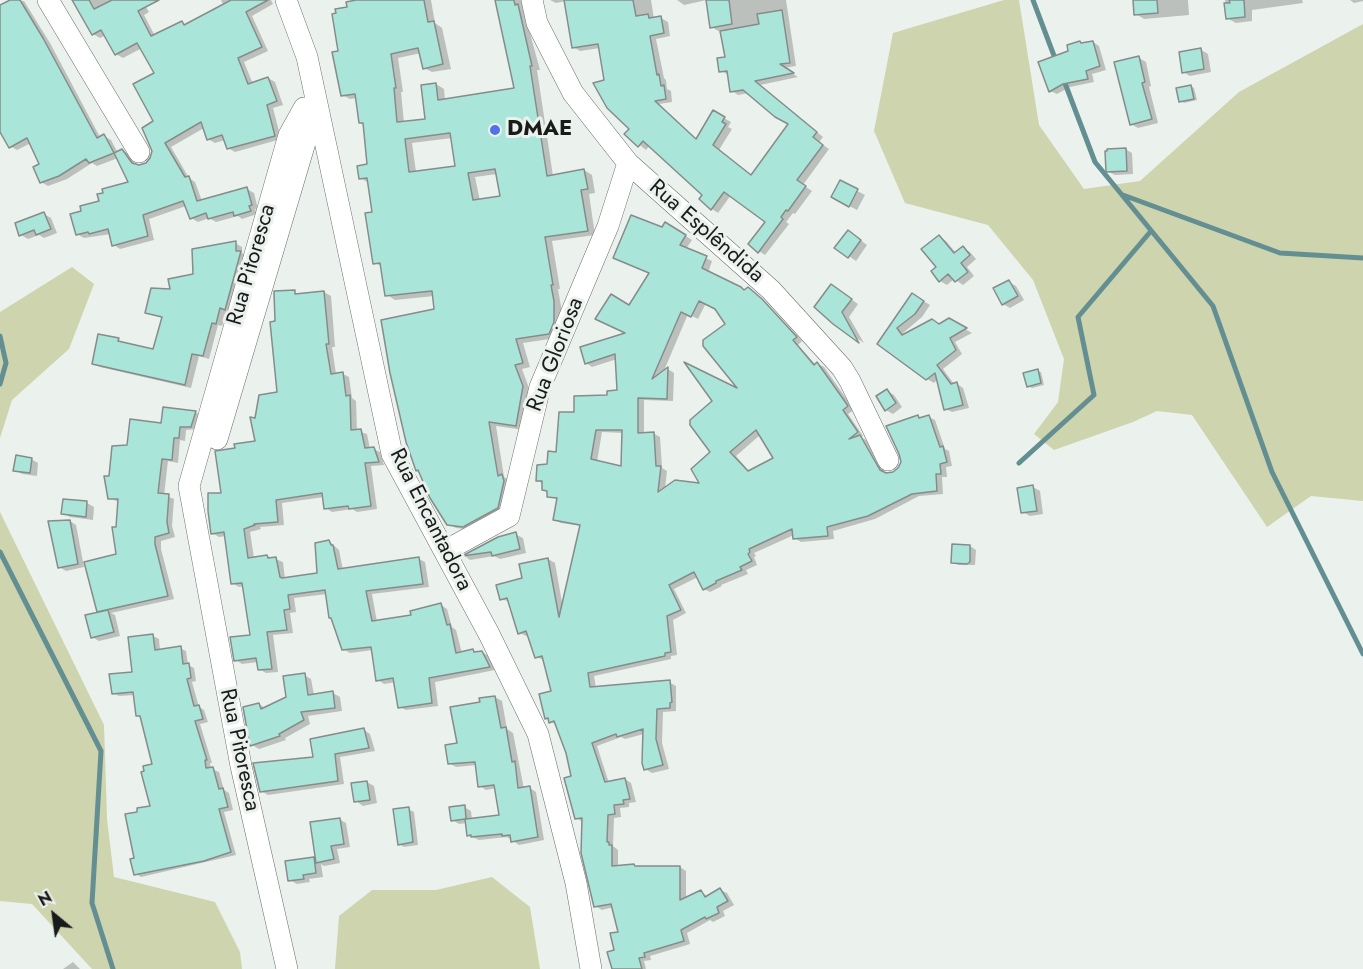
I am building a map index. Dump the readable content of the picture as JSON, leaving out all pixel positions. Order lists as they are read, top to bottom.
{
  "streets": {
    "street": [
      "Rua Esplêndida",
      "Rua Pitoresca",
      "Rua Gloriosa",
      "Rua Encantadora"
    ]
  },
  "crossings": [
    ["Rua Esplêndida", "Rua Gloriosa"],
    ["Rua Pitoresca", "Rua Encantadora"],
    ["Rua Gloriosa", "Rua Encantadora"]
  ],
  "places": ["DMAE"],
  "north": "top left"
}
